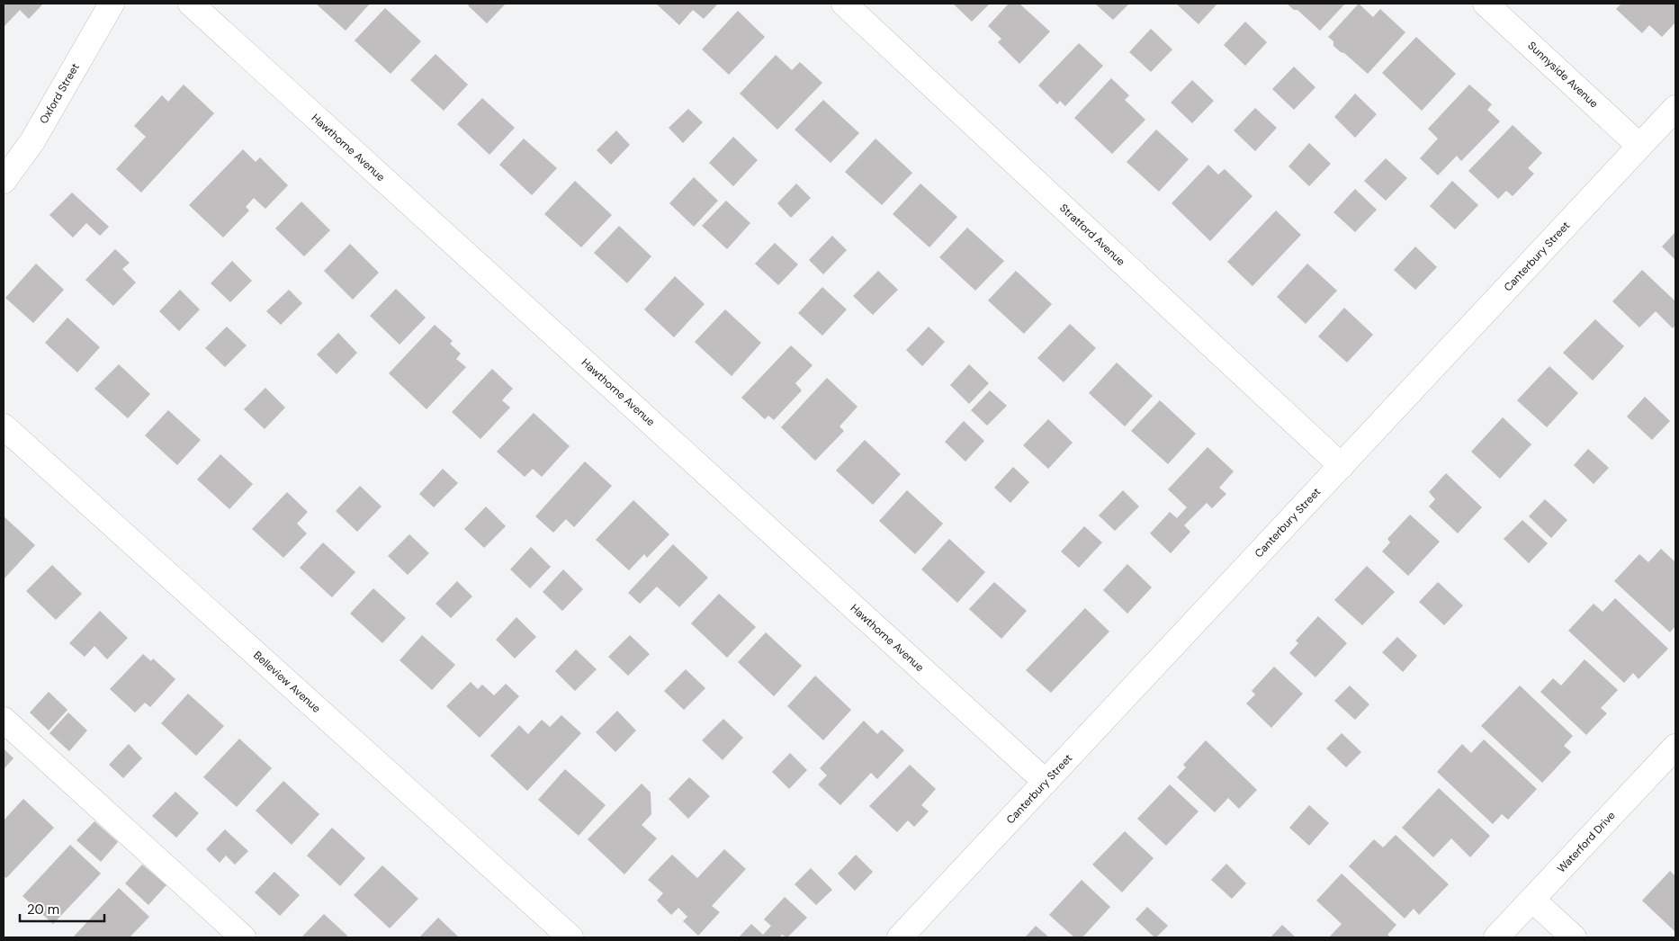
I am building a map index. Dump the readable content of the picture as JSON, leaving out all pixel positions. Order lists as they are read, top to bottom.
{
  "streets": {
    "street": [
      "Sunnyside Avenue",
      "Oxford Street",
      "Hawthorne Avenue",
      "Stratford Avenue",
      "Canterbury Street",
      "Belleview Avenue",
      "Waterford Drive"
    ]
  },
  "crossings": [
    ["Sunnyside Avenue", "Canterbury Street"],
    ["Hawthorne Avenue", "Canterbury Street"],
    ["Stratford Avenue", "Canterbury Street"]
  ],
  "scale_bar": "20 m"
}
